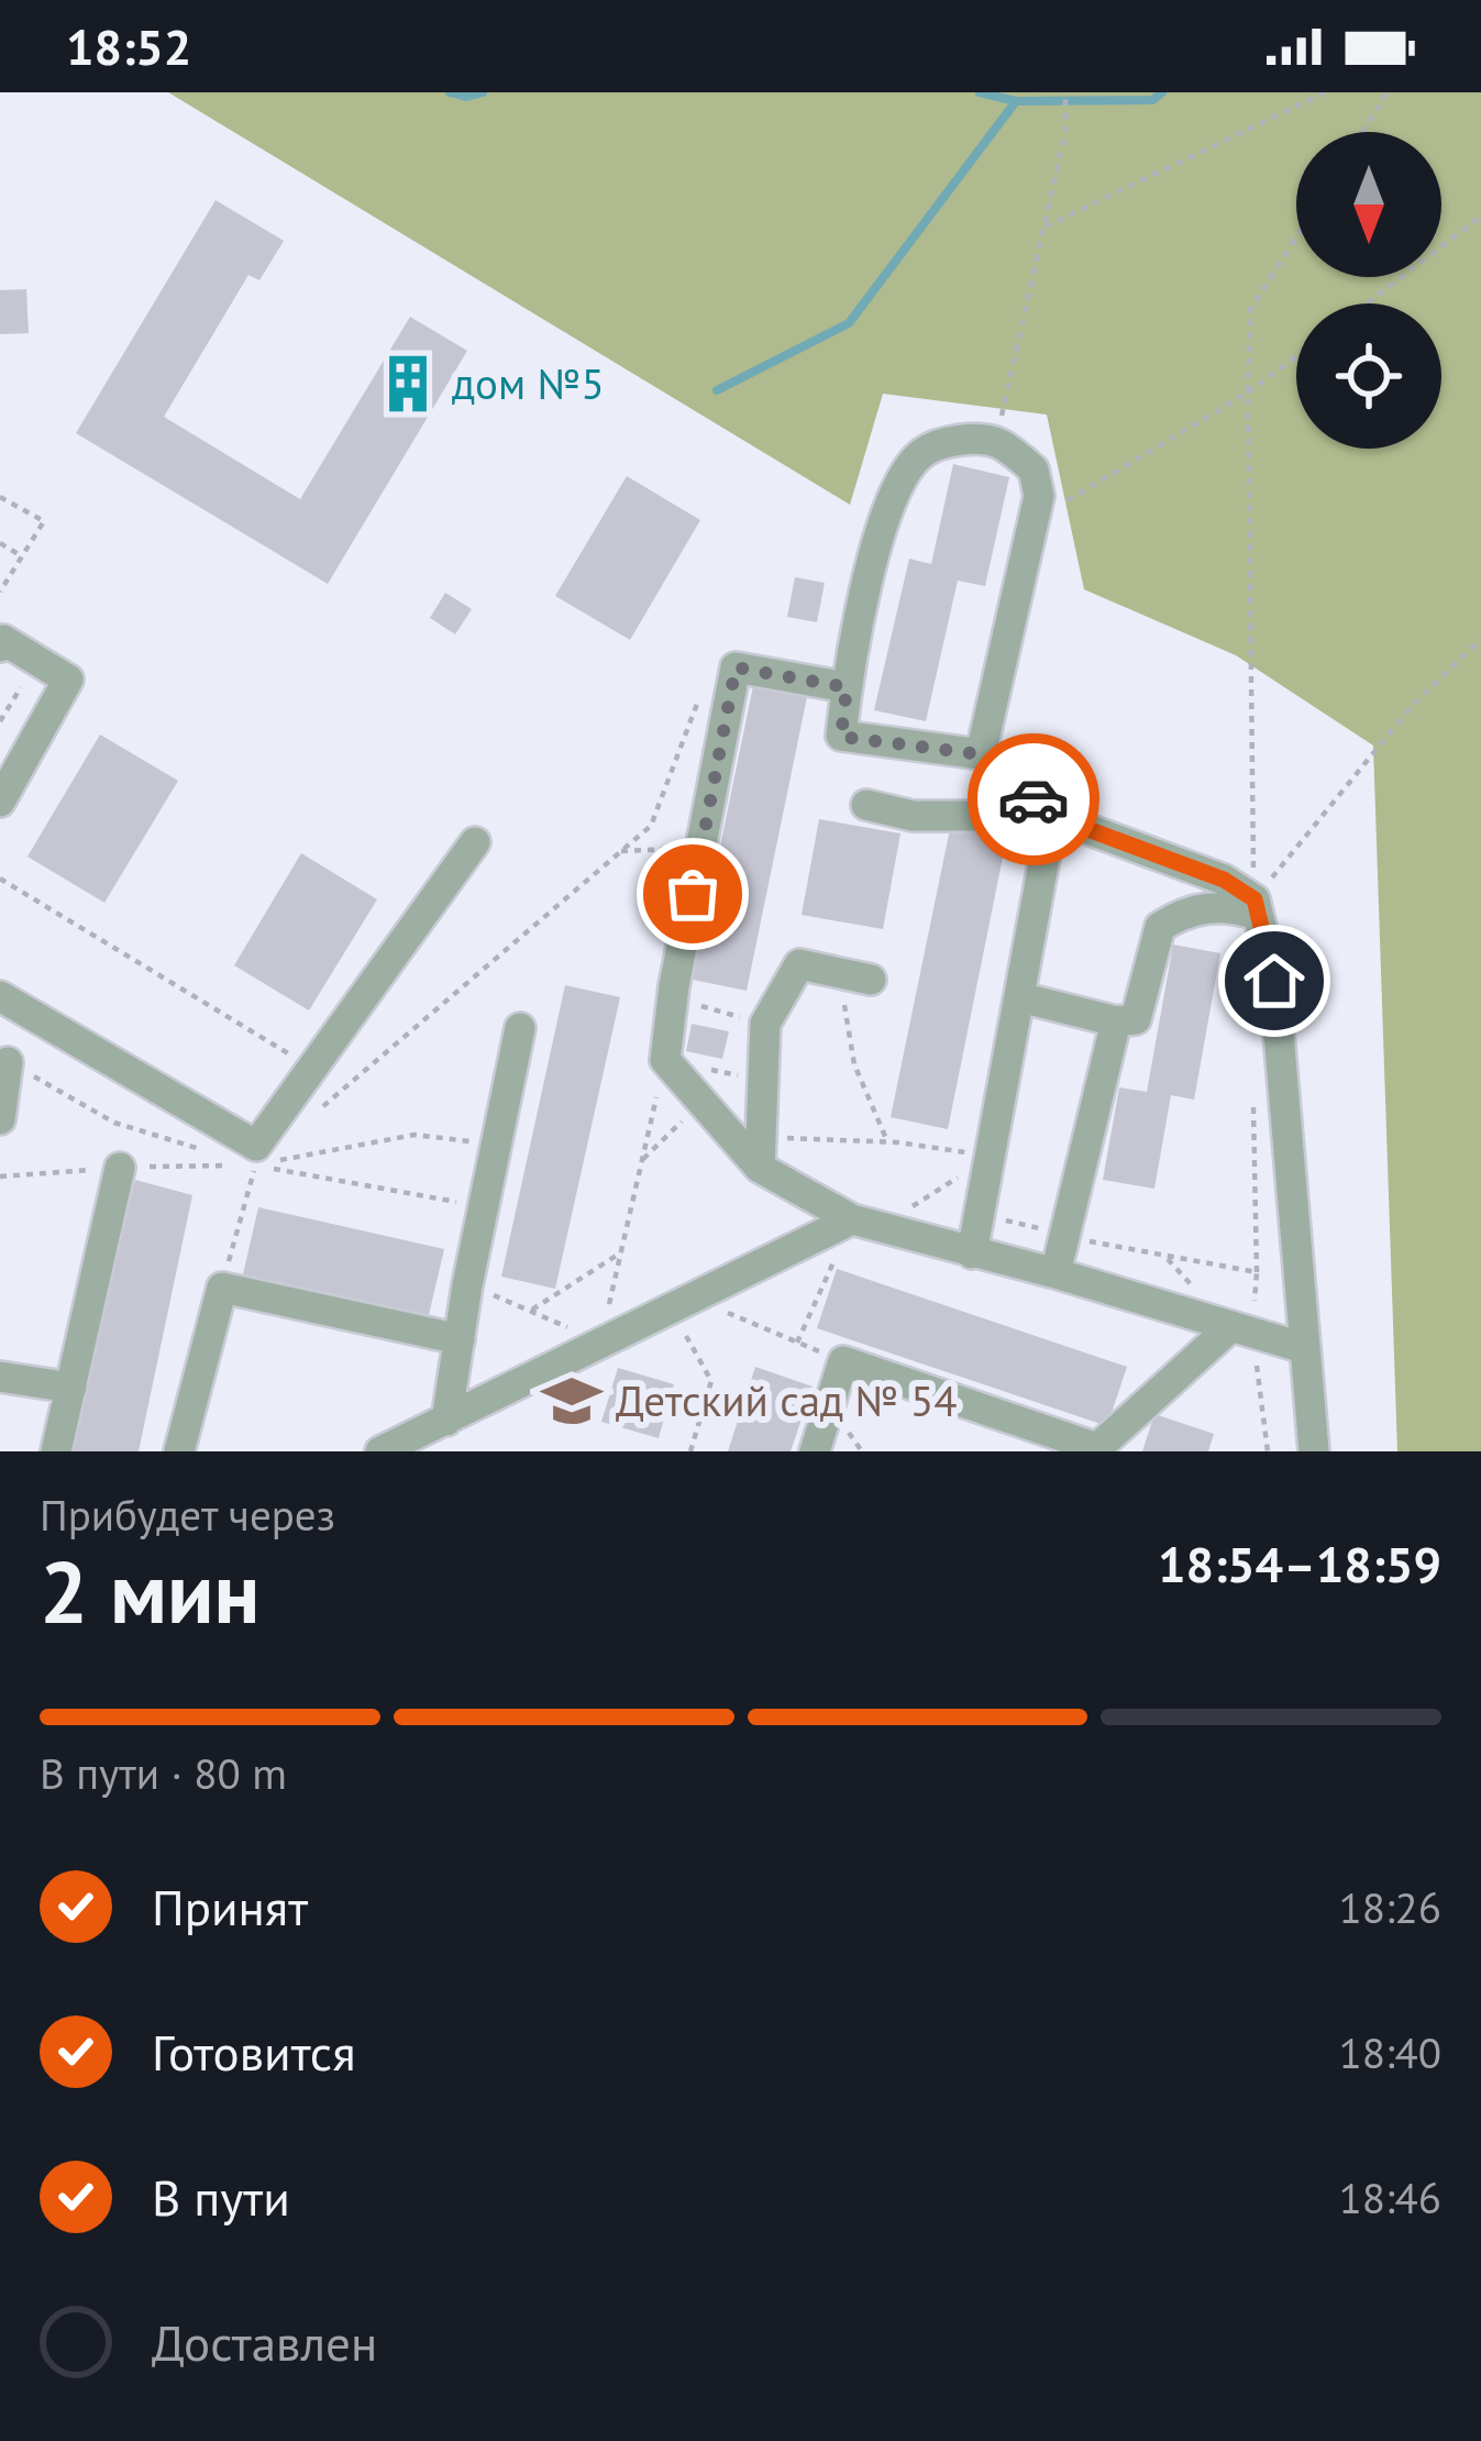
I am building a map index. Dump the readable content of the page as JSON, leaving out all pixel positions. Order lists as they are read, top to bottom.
{
  "places": {
    "building": ["дом №5"],
    "school or university": ["Детский сад № 54"]
  },
  "north": "bottom",
  "page": {
    "status": "18:52",
    "heading": ["2 мин", "Прибудет через", "18:54–18:59"],
    "bar": "В пути · 80 m",
    "list": [
      ["Принят", "18:26"],
      ["Готовится", "18:40"],
      ["В пути", "18:46"],
      "Доставлен"
    ]
  }
}
